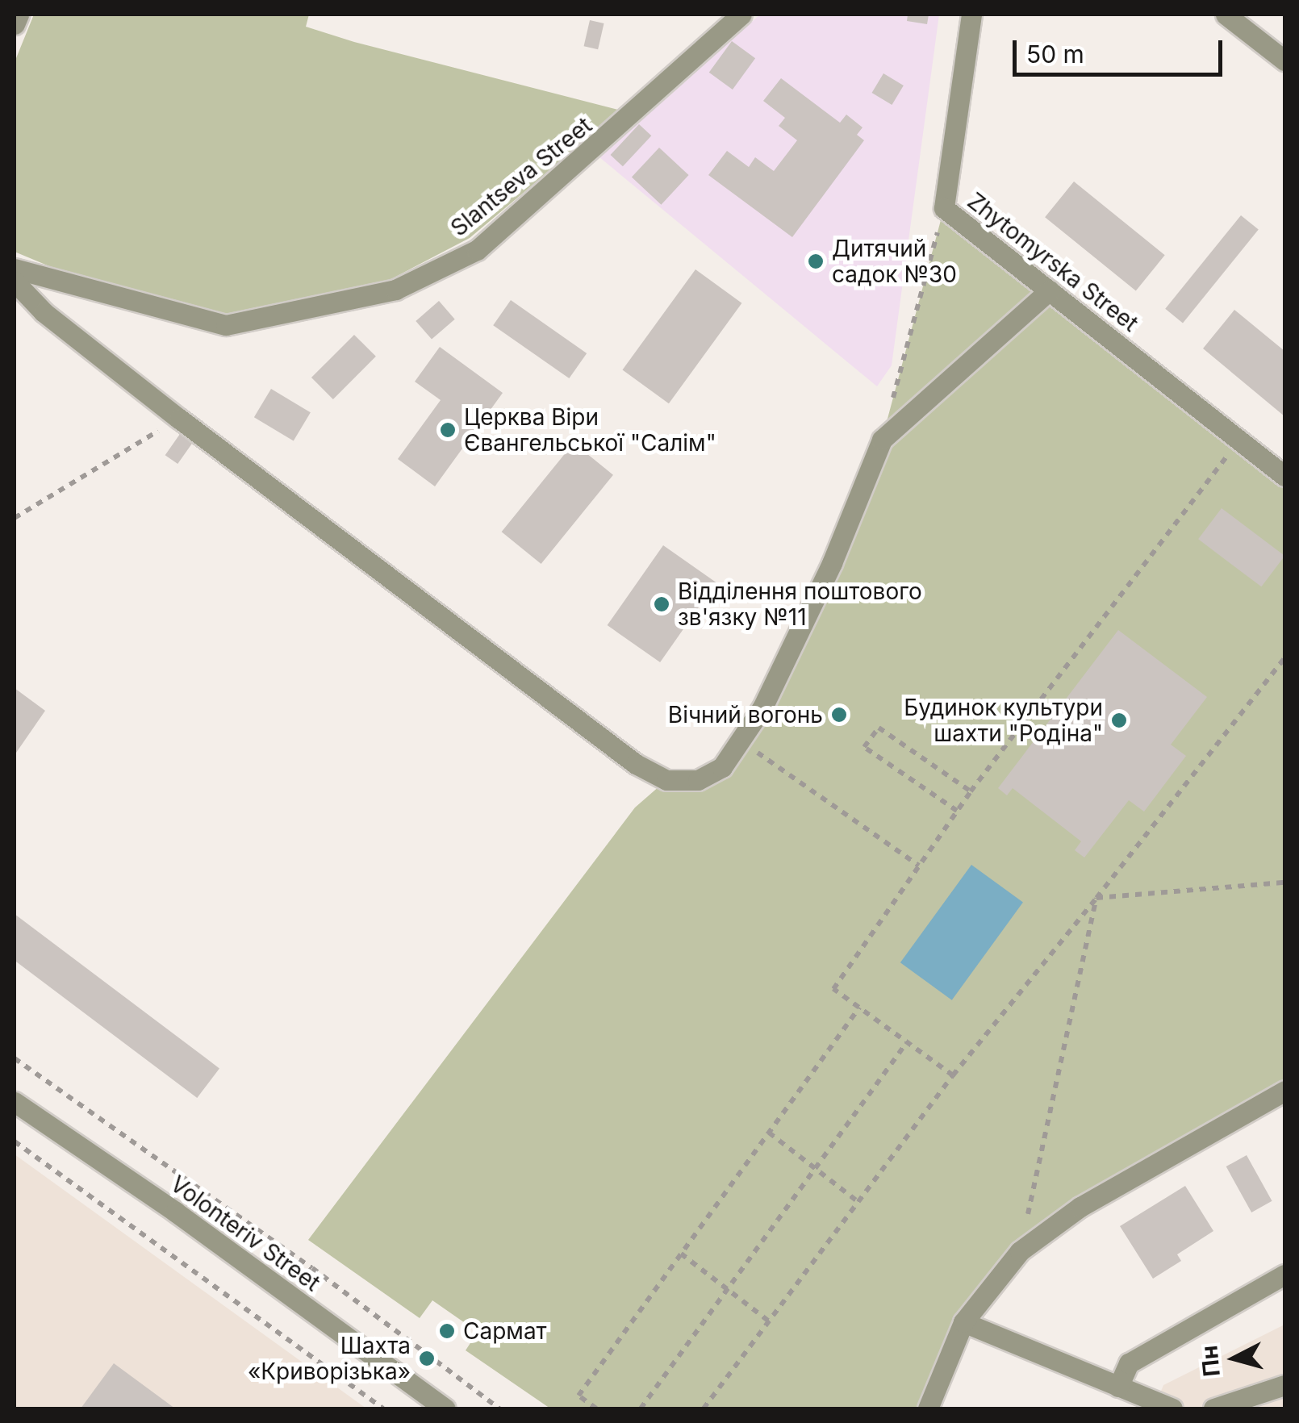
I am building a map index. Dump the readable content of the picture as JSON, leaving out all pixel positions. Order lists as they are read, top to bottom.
{
  "streets": {
    "street": ["Slantseva Street", "Zhytomyrska Street", "Volonteriv Street"]
  },
  "places": [
    "Дитячий садок №30",
    "Церква Віри Євангельської \"Салім\"",
    "Відділення поштового зв'язку №11",
    "Вічний вогонь",
    "Будинок культури шахти \"Родіна\"",
    "Сармат",
    "Шахта «Криворізька»"
  ],
  "scale_bar": "50 m",
  "north": "left"
}
